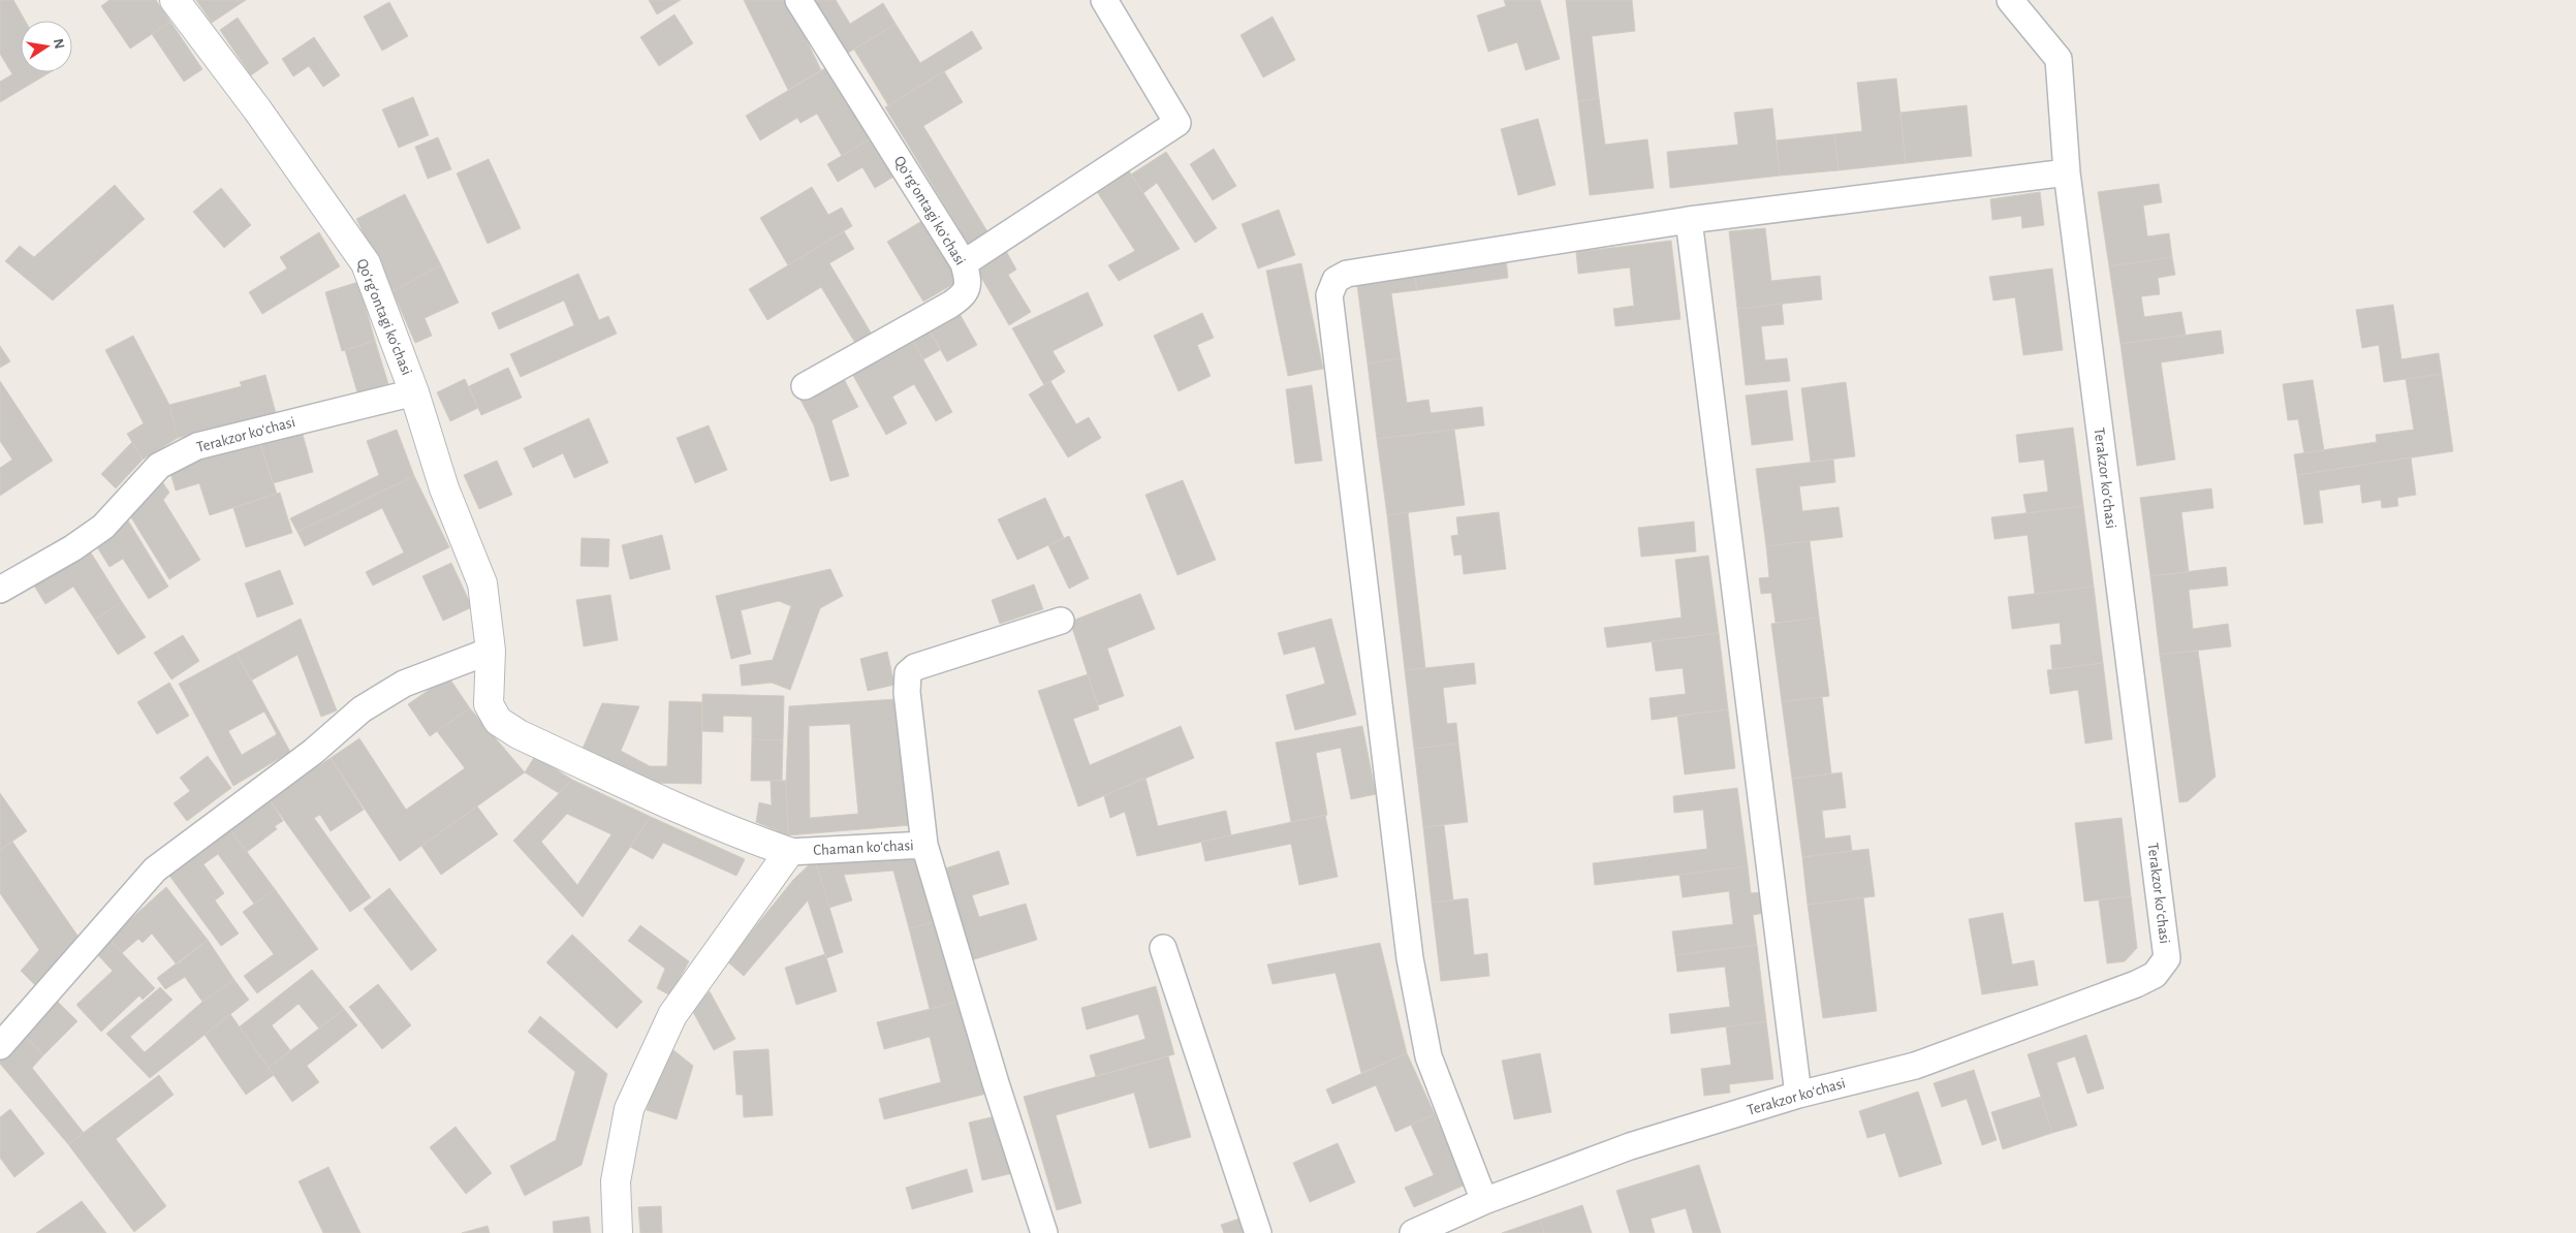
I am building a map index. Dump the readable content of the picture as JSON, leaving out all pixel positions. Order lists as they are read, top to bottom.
{
  "streets": {
    "street": ["Qoʻrgʻontagi koʻchasi", "Terakzor koʻchasi", "Chaman koʻchasi"]
  },
  "crossings": [
    ["Qoʻrgʻontagi koʻchasi", "Terakzor koʻchasi"],
    ["Qoʻrgʻontagi koʻchasi", "Chaman koʻchasi"]
  ],
  "north": "right"
}
